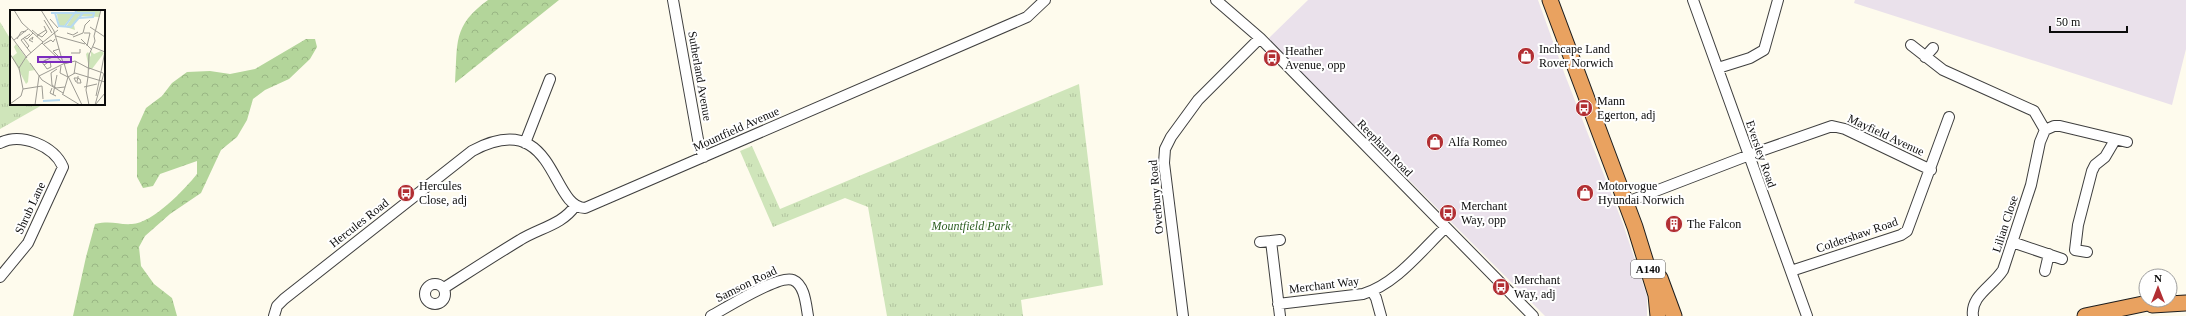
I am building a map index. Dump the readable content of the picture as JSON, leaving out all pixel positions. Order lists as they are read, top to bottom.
{
  "streets": {
    "highway": ["A140"],
    "street": [
      "Sutherland Avenue",
      "Mountfield Avenue",
      "Mayfield Avenue",
      "Reepham Road",
      "Eversley Road",
      "Overbury Road",
      "Shrub Lane",
      "Hercules Road",
      "Lilian Close",
      "Coldershaw Road",
      "Samson Road",
      "Merchant Way"
    ]
  },
  "crossings": [
    ["Sutherland Avenue", "Mountfield Avenue"],
    ["Mountfield Avenue", "Hercules Road"],
    ["Mayfield Avenue", "Eversley Road"],
    ["Mayfield Avenue", "Coldershaw Road"],
    ["Mayfield Avenue", "A140"],
    ["Reepham Road", "Overbury Road"],
    ["Reepham Road", "Merchant Way"],
    ["Eversley Road", "Coldershaw Road"]
  ],
  "parks": ["Mountfield Park"],
  "places": {
    "shop": ["Inchcape Land Rover Norwich", "Alfa Romeo", "Motorvogue Hyundai Norwich"],
    "bus stop": [
      "Heather Avenue, opp",
      "Mann Egerton, adj",
      "Hercules Close, adj",
      "Merchant Way, opp",
      "Merchant Way, adj"
    ],
    "building": ["The Falcon"]
  },
  "scale_bar": "50 m",
  "north": "top"
}
